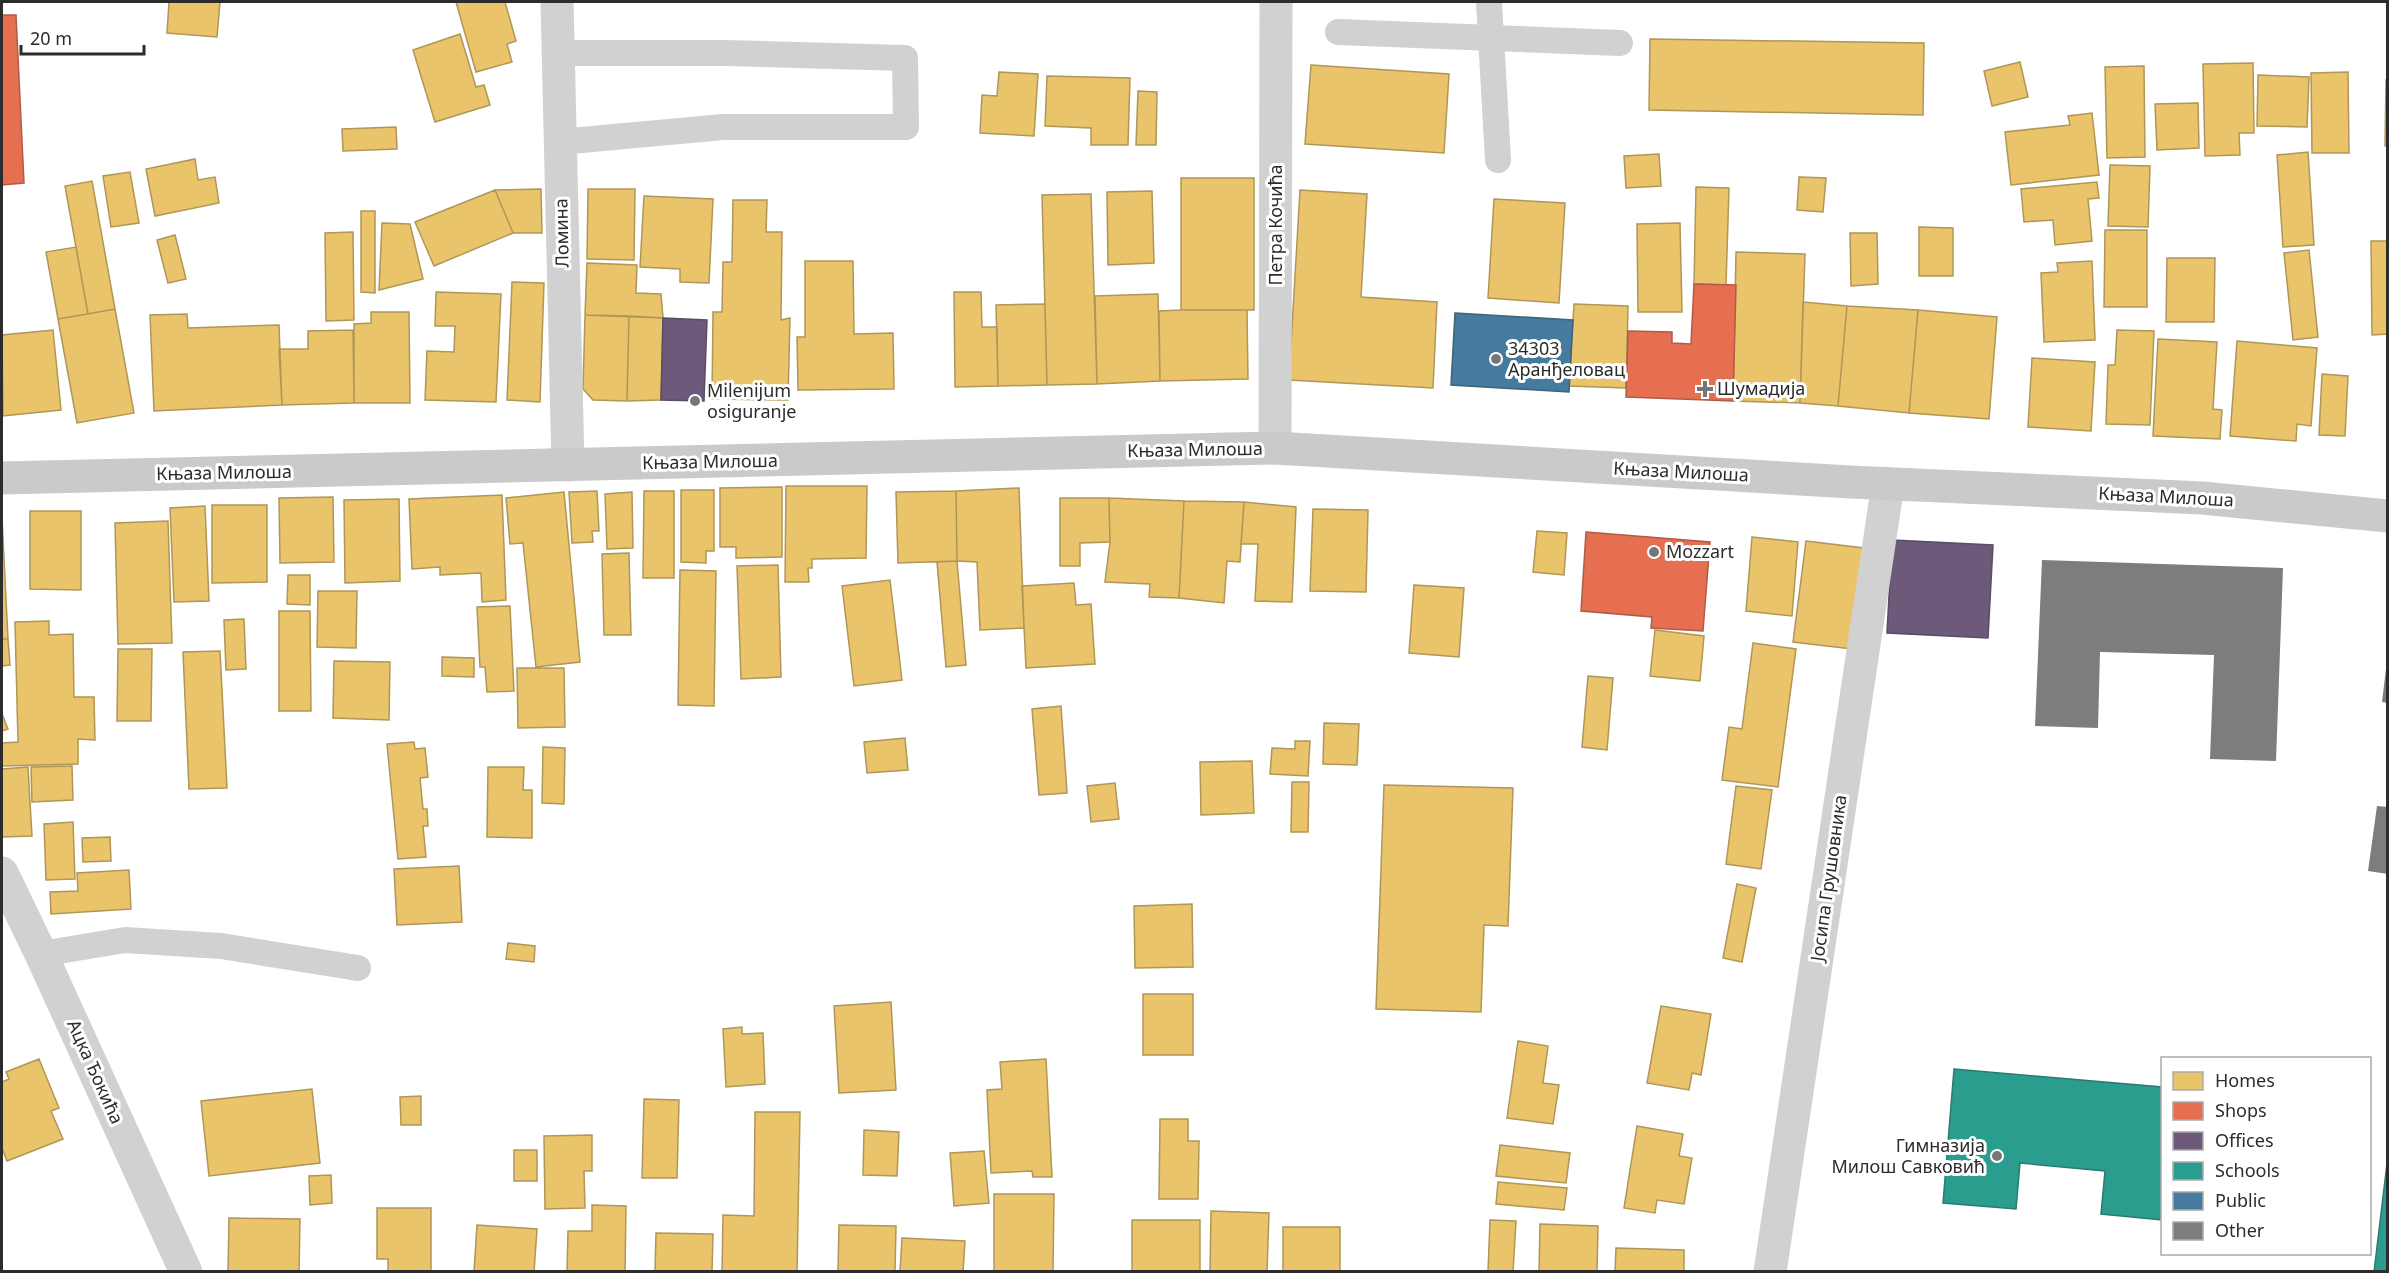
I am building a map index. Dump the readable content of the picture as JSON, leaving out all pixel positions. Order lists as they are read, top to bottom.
{
  "streets": {
    "street": [
      "Петра Кочића",
      "Ломина",
      "Књаза Милоша",
      "Јосипа Грушовника",
      "Ацка Ђокића"
    ]
  },
  "crossings": [
    ["Петра Кочића", "Књаза Милоша"],
    ["Ломина", "Књаза Милоша"],
    ["Књаза Милоша", "Јосипа Грушовника"]
  ],
  "places": {
    "other": [
      "34303 Аранђеловац",
      "Milenijum osiguranje",
      "Mozzart",
      "Гимназија Милош Савковић"
    ],
    "health": ["Шумадија"]
  },
  "legend": [
    "Homes",
    "Shops",
    "Offices",
    "Schools",
    "Public",
    "Other"
  ],
  "scale_bar": "20 m"
}
